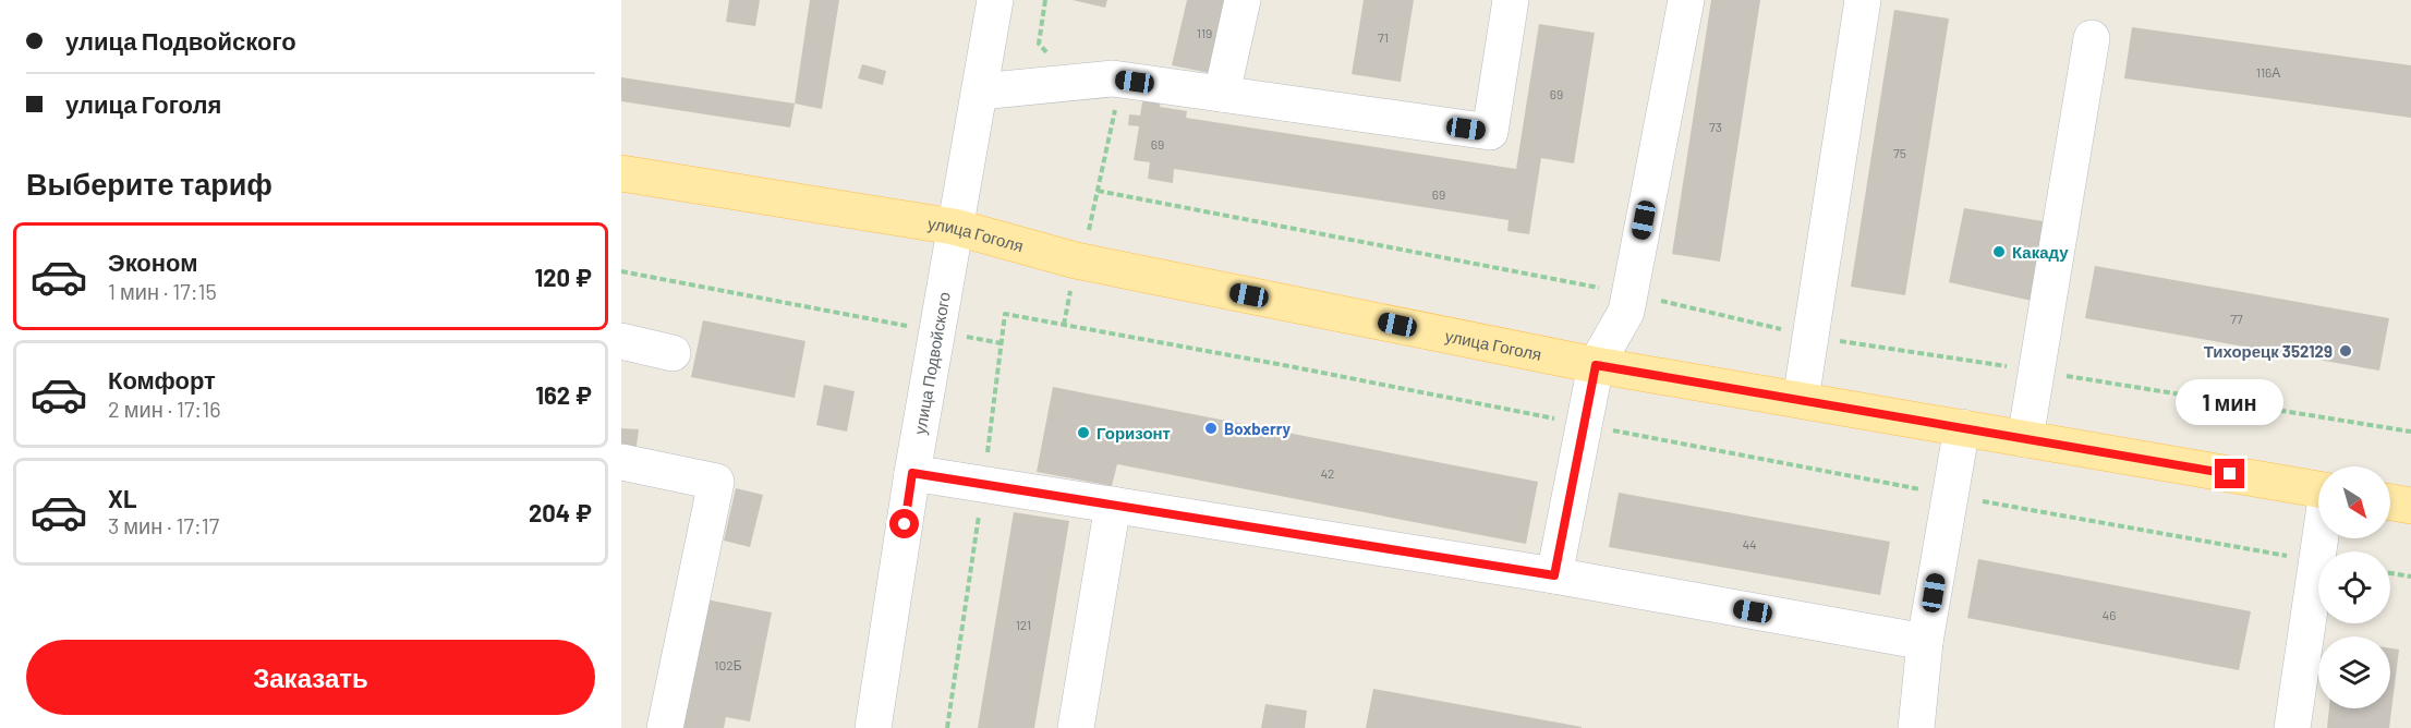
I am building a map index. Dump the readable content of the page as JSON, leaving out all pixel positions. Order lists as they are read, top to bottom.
{
  "streets": {
    "main road": ["улица Гоголя"],
    "street": ["улица Подвойского"]
  },
  "crossings": [
    ["улица Гоголя", "улица Подвойского"]
  ],
  "places": [
    "Какаду",
    "Тихорецк 352129",
    "Boxberry",
    "Горизонт"
  ],
  "house_numbers": [
    "119",
    "71",
    "116А",
    "69",
    "73",
    "69",
    "75",
    "69",
    "77",
    "42",
    "44",
    "46",
    "121",
    "102Б"
  ],
  "north": "bottom right",
  "page": {
    "banner": ["улица Подвойского", "улица Гоголя"],
    "heading": "Выберите тариф",
    "list": [
      {
        "name": "Эконом",
        "note": "1 мин · 17:15",
        "value": "120 ₽"
      },
      {
        "name": "Комфорт",
        "note": "2 мин · 17:16",
        "value": "162 ₽"
      },
      {
        "name": "XL",
        "note": "3 мин · 17:17",
        "value": "204 ₽"
      }
    ],
    "bubble": "1 мин",
    "buttons": "Заказать"
  }
}
